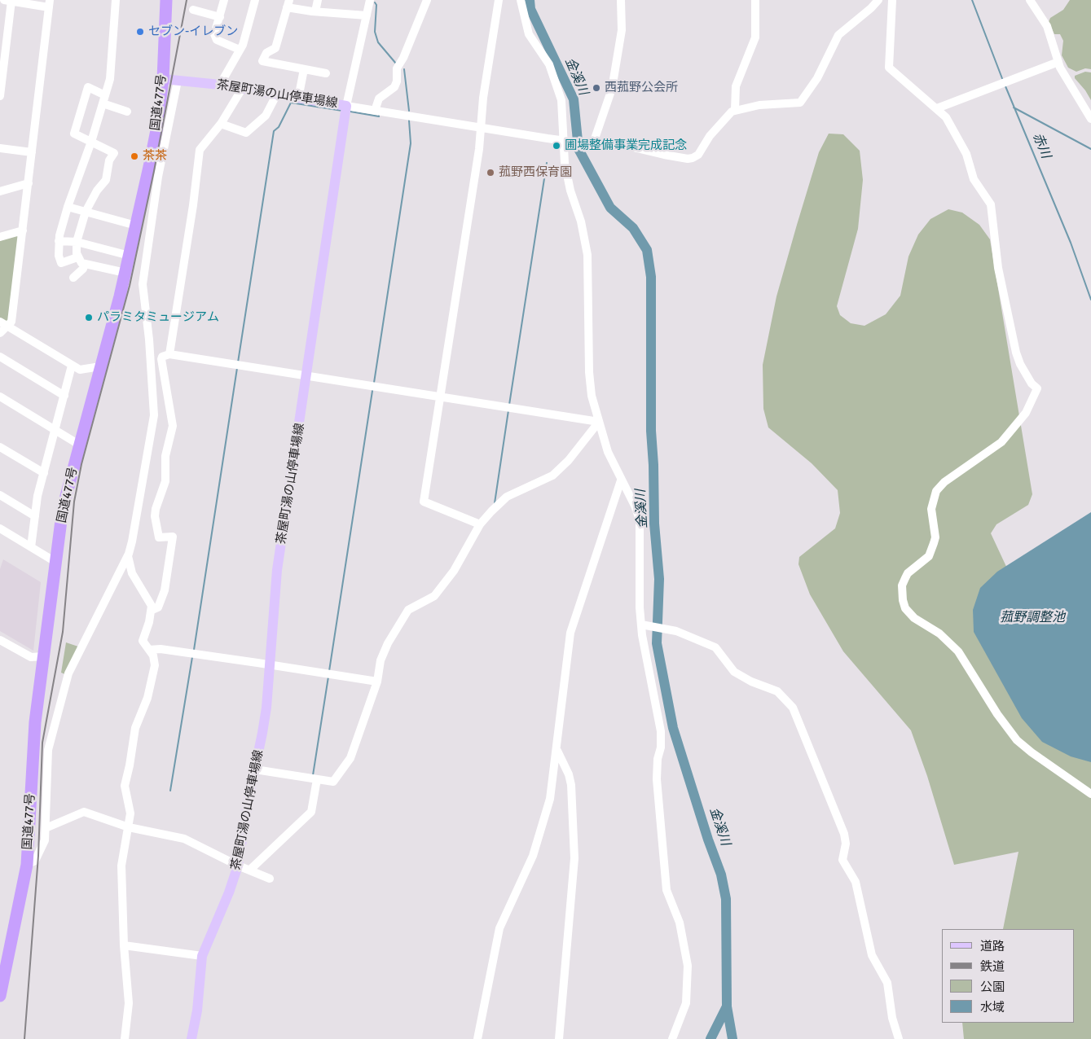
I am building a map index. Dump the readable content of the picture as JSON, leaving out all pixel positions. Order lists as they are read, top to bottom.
{
  "streets": {
    "highway": ["国道477号"],
    "main road": ["茶屋町湯の山停車場線"]
  },
  "crossings": [
    ["茶屋町湯の山停車場線", "国道477号"]
  ],
  "water": ["金溪川", "赤川", "菰野調整池"],
  "places": [
    "セブン-イレブン",
    "西菰野公会所",
    "圃場整備事業完成記念",
    "茶茶",
    "菰野西保育園",
    "パラミタミュージアム"
  ],
  "legend": [
    "道路",
    "鉄道",
    "公園",
    "水域"
  ]
}
